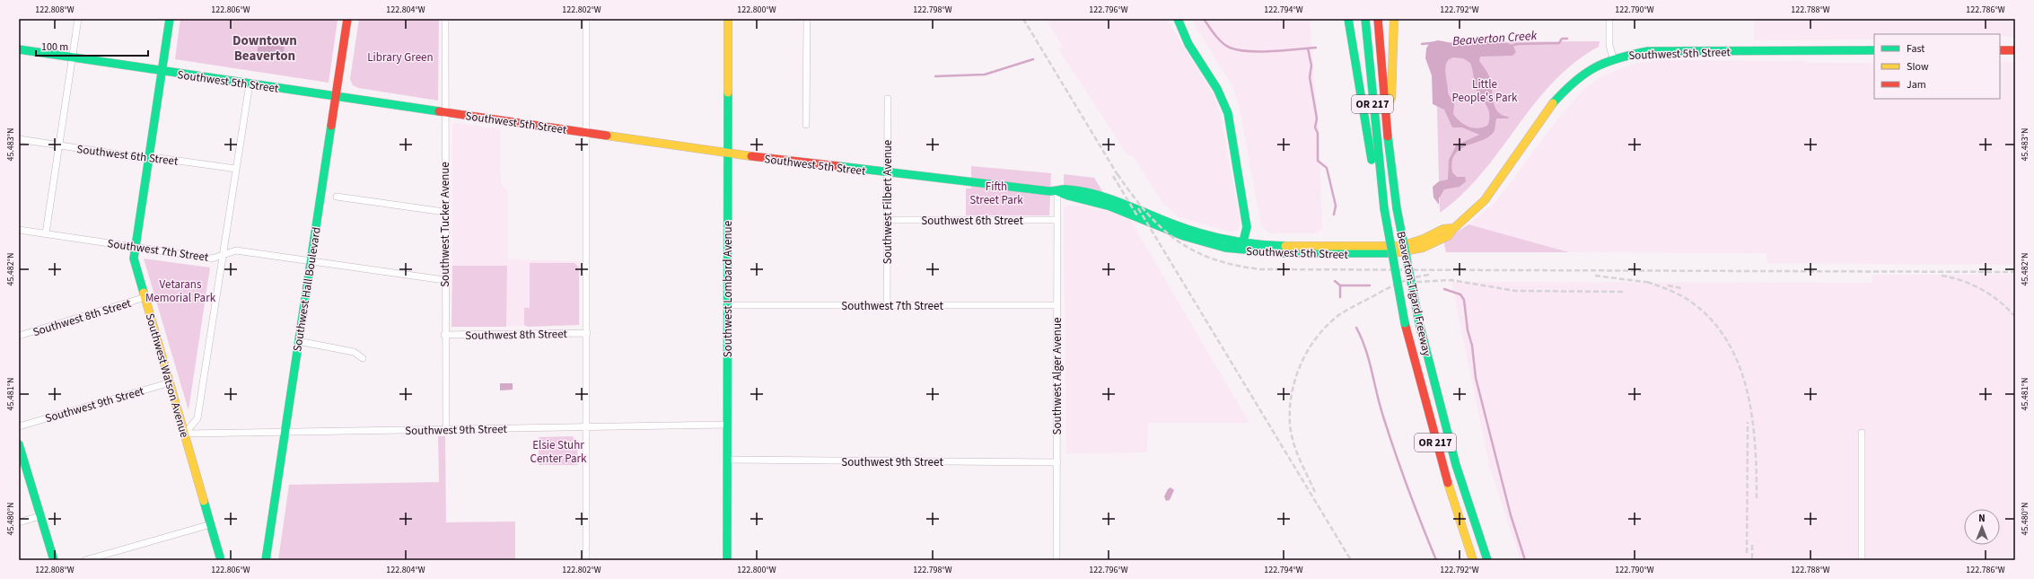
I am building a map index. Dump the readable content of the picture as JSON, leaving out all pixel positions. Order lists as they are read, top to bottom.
{
  "streets": {
    "main road": [
      "Southwest 5th Street",
      "OR 217",
      "Southwest Hall Boulevard",
      "Southwest Lombard Avenue",
      "Beaverton-Tigard Freeway",
      "Southwest Watson Avenue"
    ],
    "street": [
      "Southwest 6th Street",
      "Southwest Filbert Avenue",
      "Southwest Tucker Avenue",
      "Southwest 7th Street",
      "Southwest 8th Street",
      "Southwest Alger Avenue",
      "Southwest 9th Street"
    ]
  },
  "crossings": [
    ["Southwest 5th Street", "Southwest Filbert Avenue"],
    ["Southwest 5th Street", "Southwest Tucker Avenue"],
    ["Southwest 5th Street", "Southwest Hall Boulevard"],
    ["Southwest 5th Street", "Southwest Lombard Avenue"],
    ["Southwest 5th Street", "Southwest Watson Avenue"],
    ["Southwest 5th Street", "Southwest Alger Avenue"],
    ["Southwest 6th Street", "Southwest Filbert Avenue"],
    ["Southwest 6th Street", "Southwest Watson Avenue"],
    ["Southwest 6th Street", "Southwest Alger Avenue"],
    ["Southwest Filbert Avenue", "Southwest 7th Street"],
    ["Southwest Tucker Avenue", "Southwest 7th Street"],
    ["Southwest Tucker Avenue", "Southwest 8th Street"],
    ["Southwest Tucker Avenue", "Southwest 9th Street"],
    ["Southwest 7th Street", "Southwest Hall Boulevard"],
    ["Southwest 7th Street", "Southwest Lombard Avenue"],
    ["Southwest 7th Street", "Southwest Watson Avenue"],
    ["Southwest 7th Street", "Southwest Alger Avenue"],
    ["Southwest Hall Boulevard", "Southwest 9th Street"],
    ["Southwest Lombard Avenue", "Southwest 9th Street"],
    ["Southwest 8th Street", "Southwest Watson Avenue"],
    ["Southwest Watson Avenue", "Southwest 9th Street"],
    ["Southwest Alger Avenue", "Southwest 9th Street"]
  ],
  "districts": ["Downtown Beaverton"],
  "water": ["Beaverton Creek"],
  "parks": [
    "Library Green",
    "Little People's Park",
    "Fifth Street Park",
    "Vetarans Memorial Park",
    "Elsie Stuhr Center Park"
  ],
  "legend": ["Fast", "Slow", "Jam"],
  "scale_bar": "100 m",
  "north": "top",
  "coordinates": [
    "122.808°W",
    "122.806°W",
    "122.804°W",
    "122.802°W",
    "122.800°W",
    "122.798°W",
    "122.796°W",
    "122.794°W",
    "122.792°W",
    "122.790°W",
    "122.788°W",
    "122.786°W",
    "45.483°N",
    "45.482°N",
    "45.481°N",
    "45.480°N"
  ]
}
